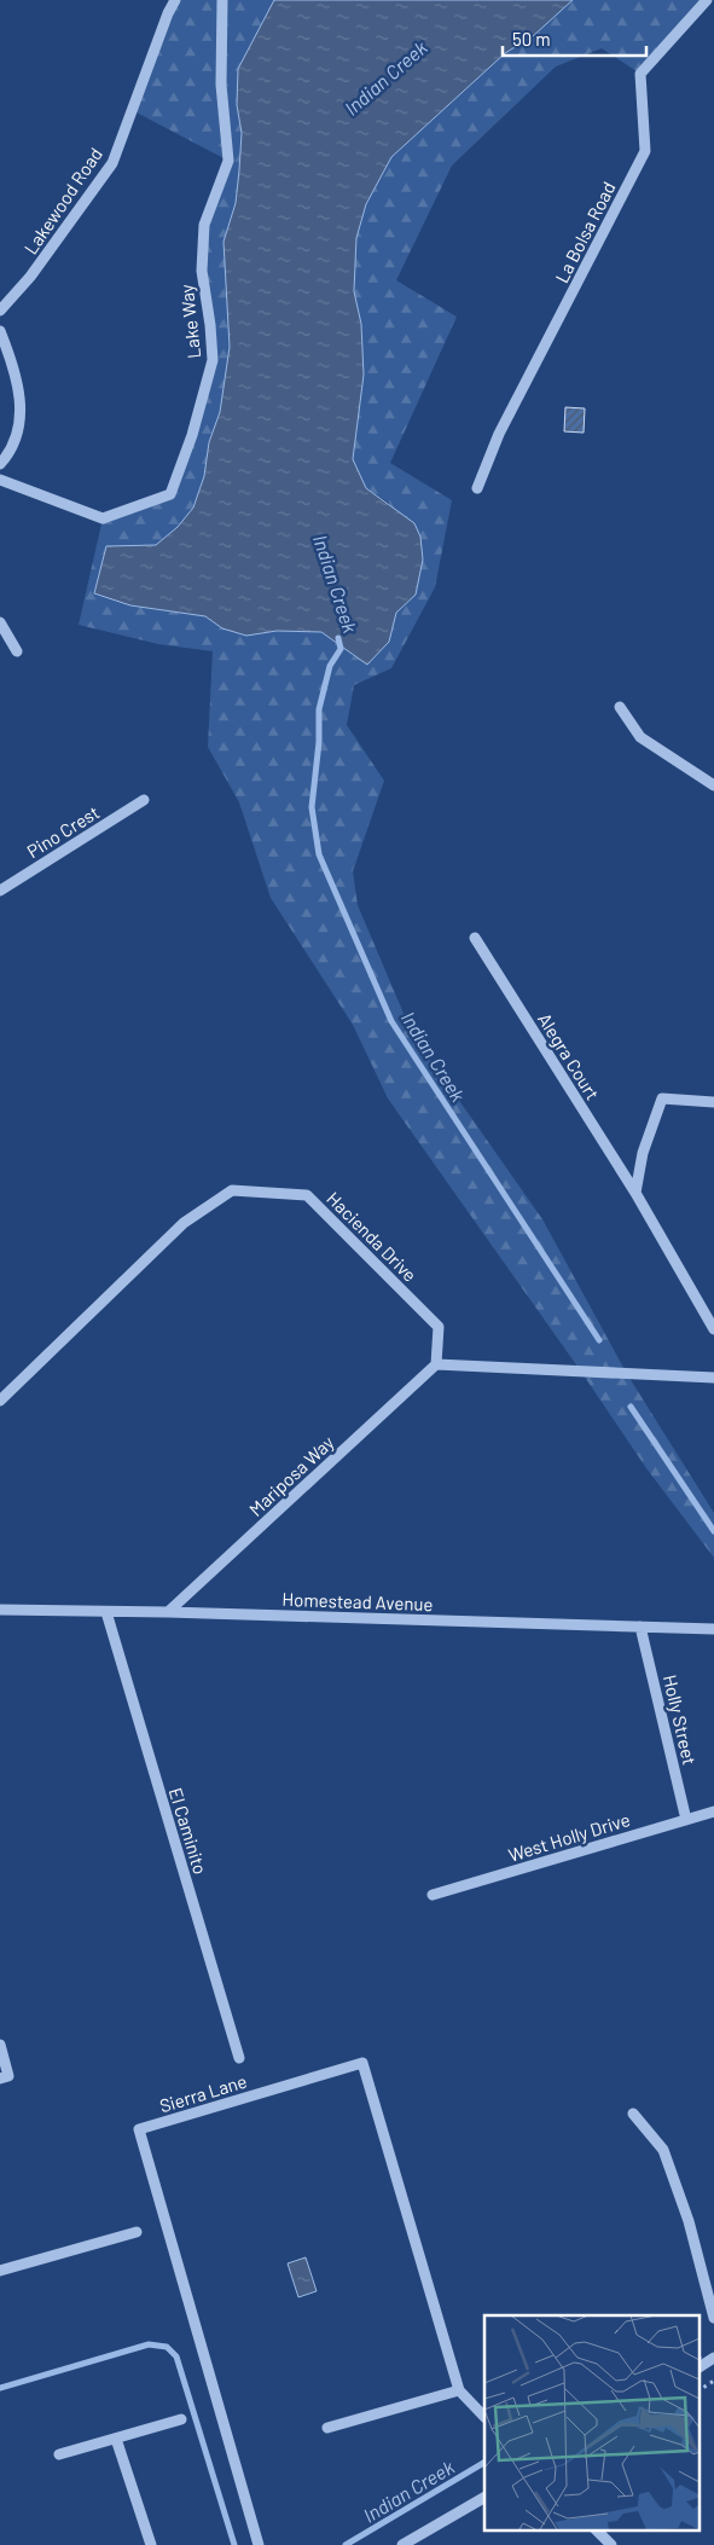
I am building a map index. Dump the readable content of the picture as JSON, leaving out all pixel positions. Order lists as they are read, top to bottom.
{
  "streets": {
    "street": [
      "Lakewood Road",
      "La Bolsa Road",
      "Lake Way",
      "Pino Crest",
      "Alegra Court",
      "Hacienda Drive",
      "Mariposa Way",
      "Homestead Avenue",
      "Holly Street",
      "El Caminito",
      "West Holly Drive",
      "Sierra Lane"
    ]
  },
  "crossings": [
    ["Hacienda Drive", "Mariposa Way"],
    ["Mariposa Way", "Homestead Avenue"],
    ["Homestead Avenue", "Holly Street"],
    ["Homestead Avenue", "El Caminito"],
    ["Holly Street", "West Holly Drive"]
  ],
  "water": ["Indian Creek"],
  "scale_bar": "50 m"
}
